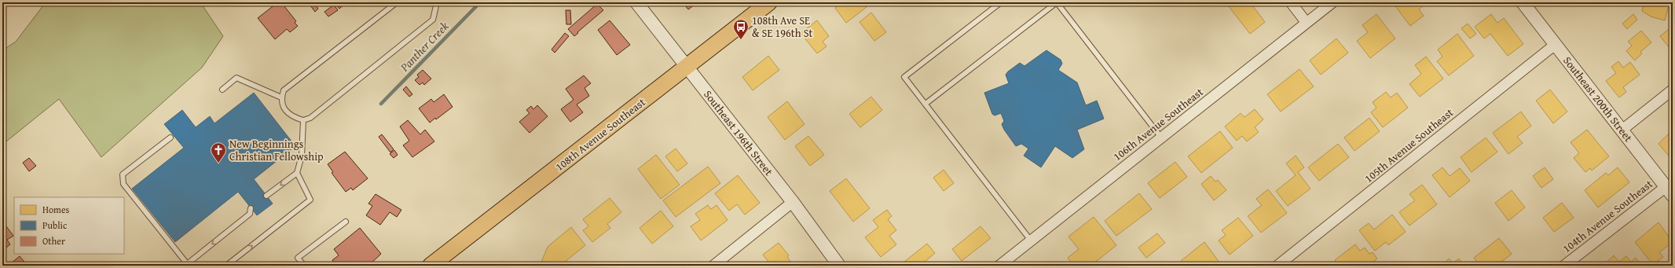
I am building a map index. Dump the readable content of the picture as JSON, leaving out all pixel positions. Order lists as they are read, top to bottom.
{
  "streets": {
    "main road": ["108th Avenue Southeast"],
    "street": [
      "Southeast 200th Street",
      "106th Avenue Southeast",
      "Southeast 196th Street",
      "105th Avenue Southeast",
      "104th Avenue Southeast"
    ]
  },
  "crossings": [
    ["Southeast 200th Street", "105th Avenue Southeast"],
    ["Southeast 200th Street", "104th Avenue Southeast"],
    ["Southeast 196th Street", "108th Avenue Southeast"]
  ],
  "water": ["Panther Creek"],
  "places": {
    "bus stop": ["108th Ave SE & SE 196th St"],
    "church": ["New Beginnings Christian Fellowship"]
  },
  "legend": ["Homes", "Public", "Other"]
}
